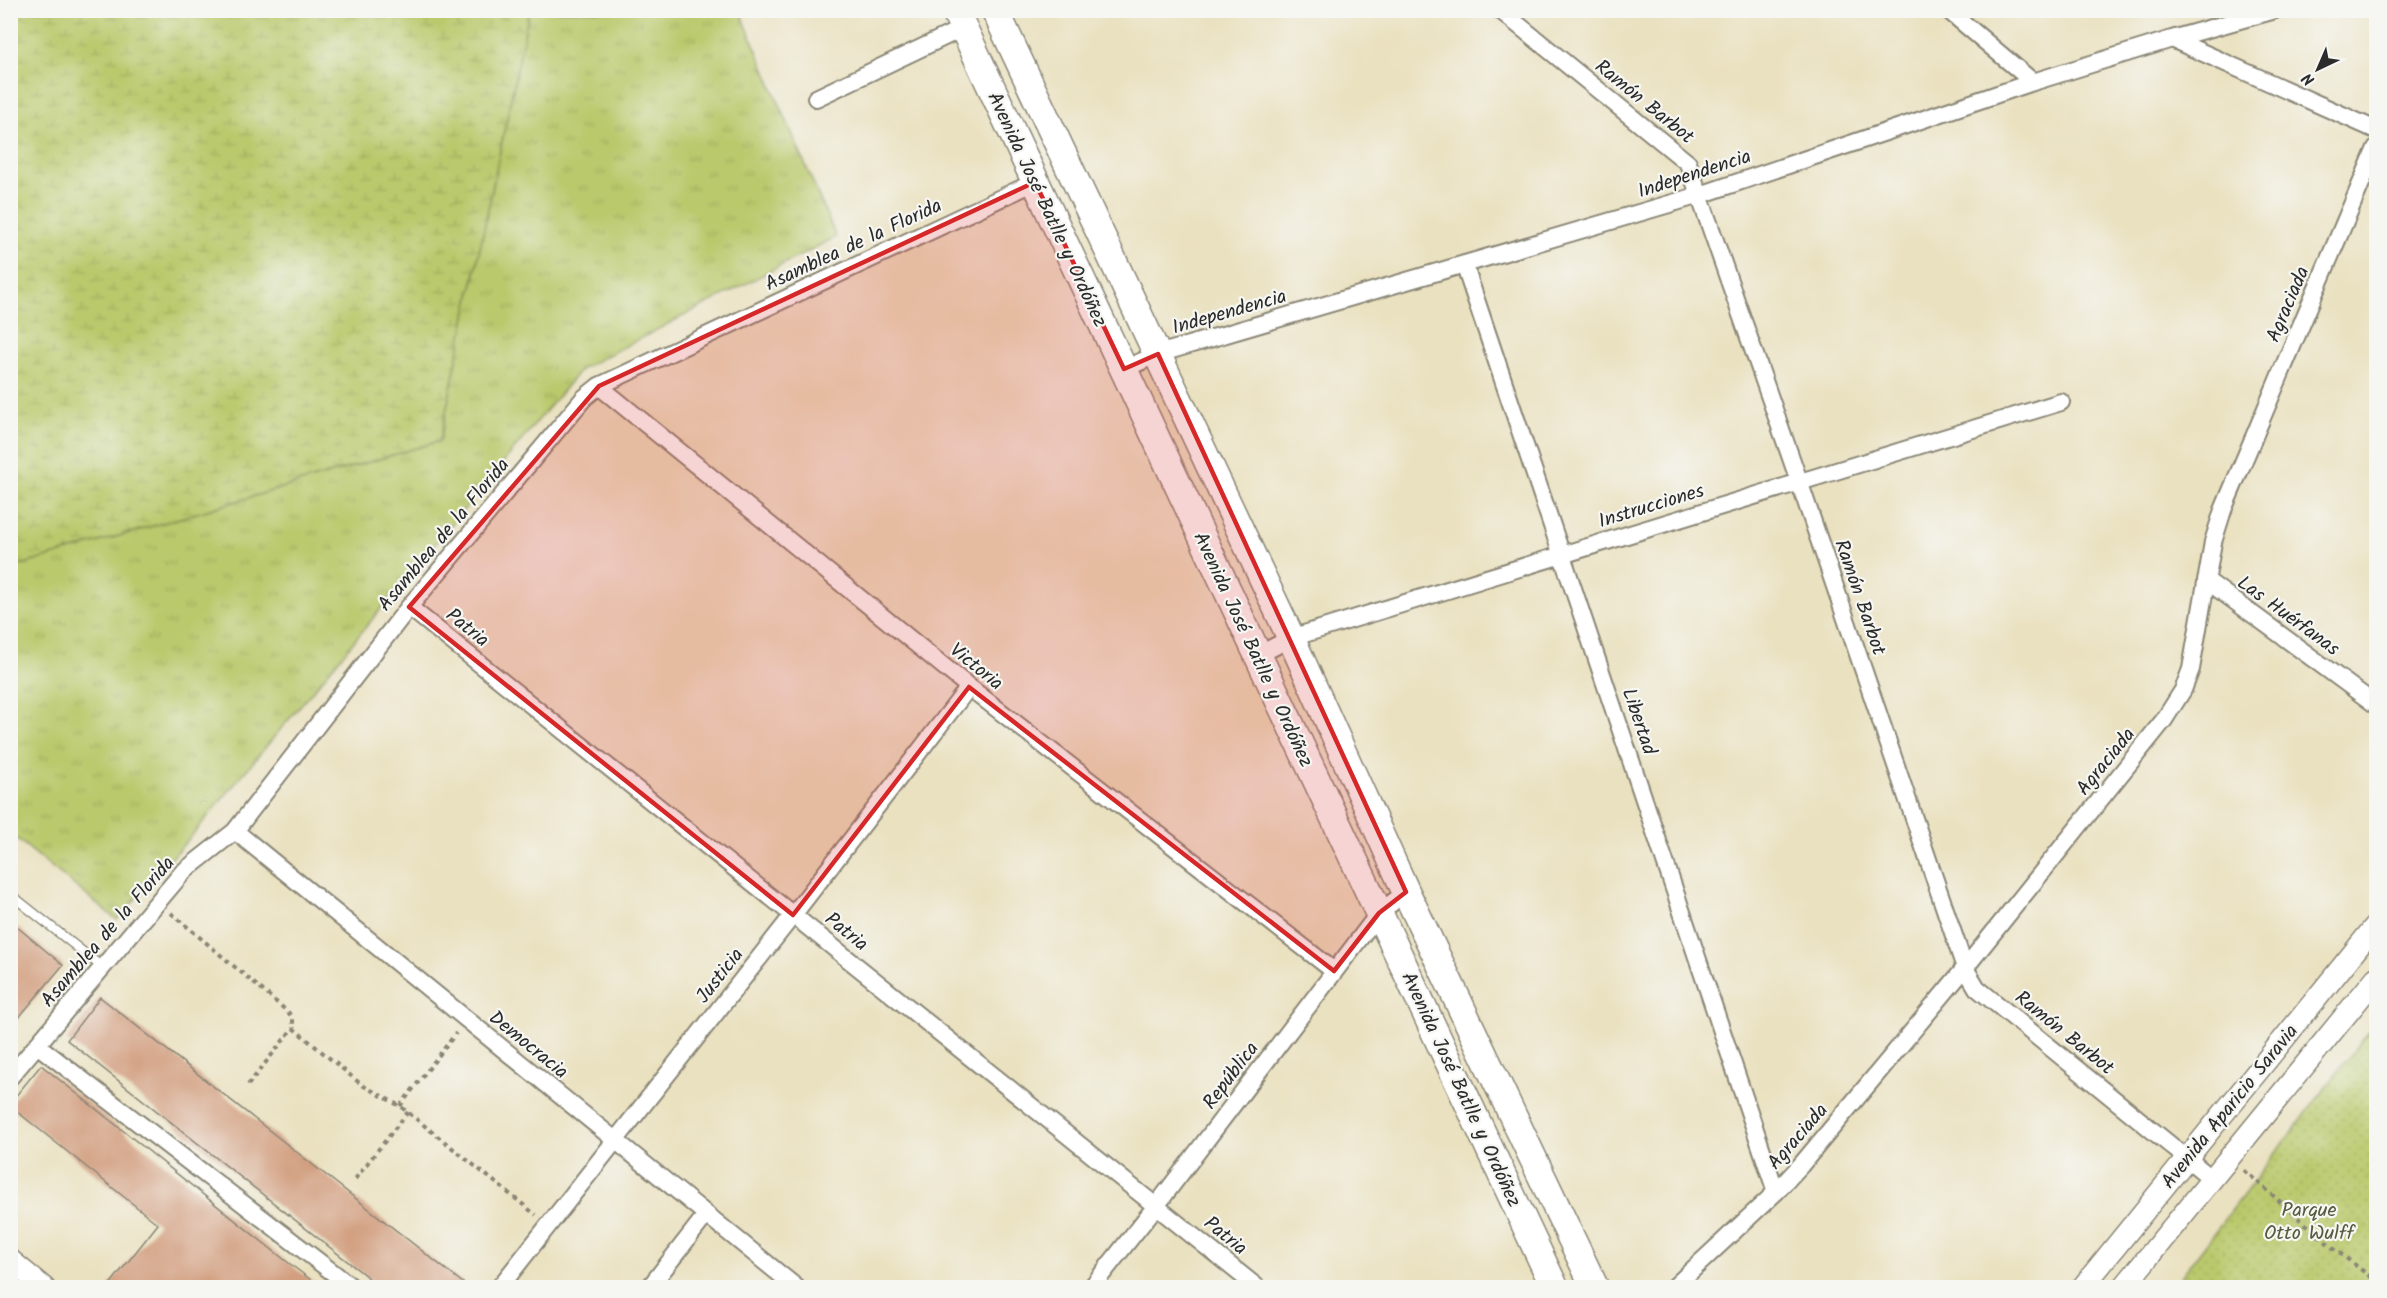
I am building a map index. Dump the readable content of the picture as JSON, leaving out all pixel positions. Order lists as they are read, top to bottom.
{
  "streets": {
    "main road": ["Avenida José Batlle y Ordóñez"],
    "street": [
      "Ramón Barbot",
      "Independencia",
      "Asamblea de la Florida",
      "Agraciada",
      "Instrucciones",
      "Las Huérfanas",
      "Patria",
      "Victoria",
      "Libertad",
      "Justicia",
      "Democracia",
      "República",
      "Avenida Aparicio Saravia"
    ]
  },
  "crossings": [
    ["Ramón Barbot", "Independencia"],
    ["Ramón Barbot", "Agraciada"],
    ["Ramón Barbot", "Instrucciones"],
    ["Ramón Barbot", "Avenida Aparicio Saravia"],
    ["Independencia", "Avenida José Batlle y Ordóñez"],
    ["Independencia", "Libertad"],
    ["Avenida José Batlle y Ordóñez", "Asamblea de la Florida"],
    ["Avenida José Batlle y Ordóñez", "Instrucciones"],
    ["Avenida José Batlle y Ordóñez", "República"],
    ["Asamblea de la Florida", "Patria"],
    ["Asamblea de la Florida", "Victoria"],
    ["Asamblea de la Florida", "Democracia"],
    ["Agraciada", "Las Huérfanas"],
    ["Agraciada", "Libertad"],
    ["Instrucciones", "Libertad"],
    ["Patria", "Justicia"],
    ["Patria", "República"],
    ["Victoria", "Justicia"],
    ["Victoria", "República"],
    ["Justicia", "Democracia"]
  ],
  "parks": ["Parque Otto Wulff"],
  "north": "bottom left"
}
